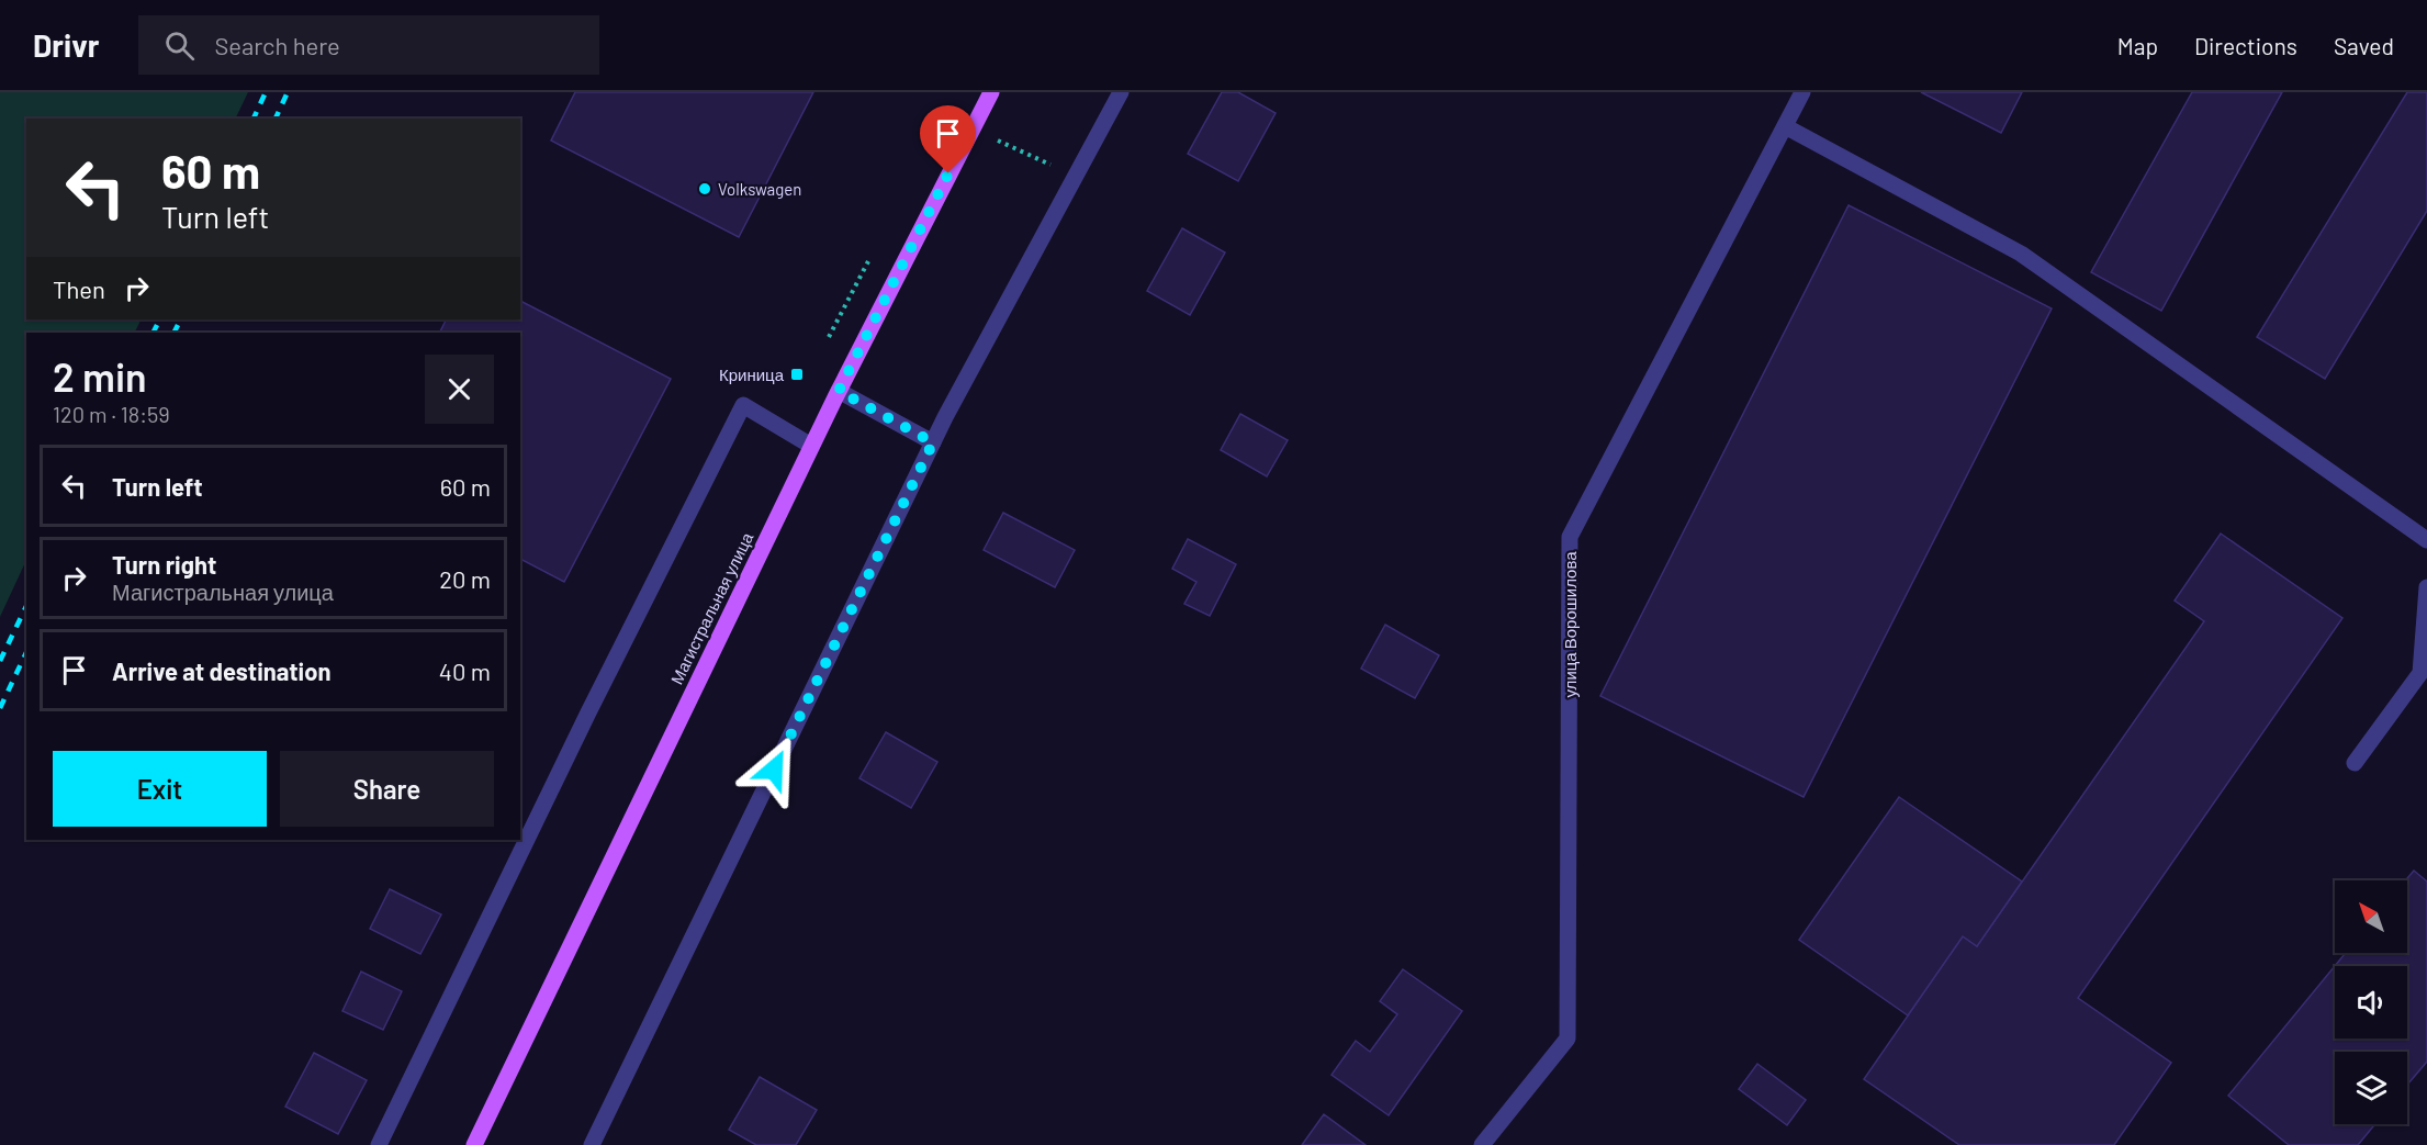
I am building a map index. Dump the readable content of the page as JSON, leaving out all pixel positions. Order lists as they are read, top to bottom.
{
  "streets": {
    "main road": ["Магистральная улица"],
    "street": ["улица Ворошилова"]
  },
  "places": {
    "other": ["Volkswagen"],
    "transit": ["Криница"]
  },
  "north": "top left",
  "page": {
    "header": "Drivr",
    "search": "Search here",
    "nav": ["Map", "Directions", "Saved"],
    "turn": ["60 m", "Turn left"],
    "then": "Then",
    "heading": ["2 min", "120 m · 18:59"],
    "list": [
      {
        "name": "Turn left",
        "value": "60 m"
      },
      {
        "name": "Turn right",
        "note": "Магистральная улица",
        "value": "20 m"
      },
      {
        "name": "Arrive at destination",
        "value": "40 m"
      }
    ],
    "buttons": ["Exit", "Share"]
  }
}
